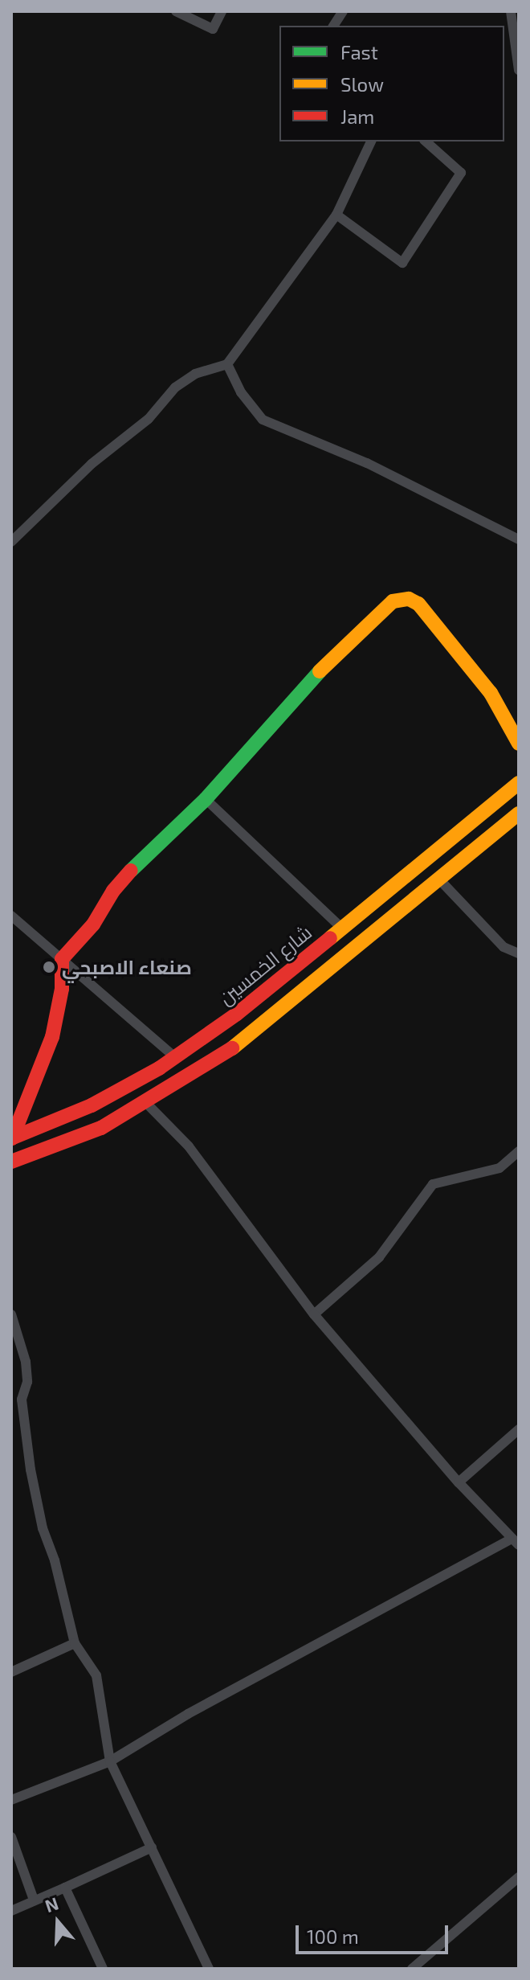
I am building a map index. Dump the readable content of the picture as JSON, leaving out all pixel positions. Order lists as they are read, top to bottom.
{
  "streets": {
    "main road": ["شارع الخمسين"]
  },
  "places": ["صنعاء الاصبحي"],
  "legend": ["Fast", "Slow", "Jam"],
  "scale_bar": "100 m",
  "north": "top"
}
